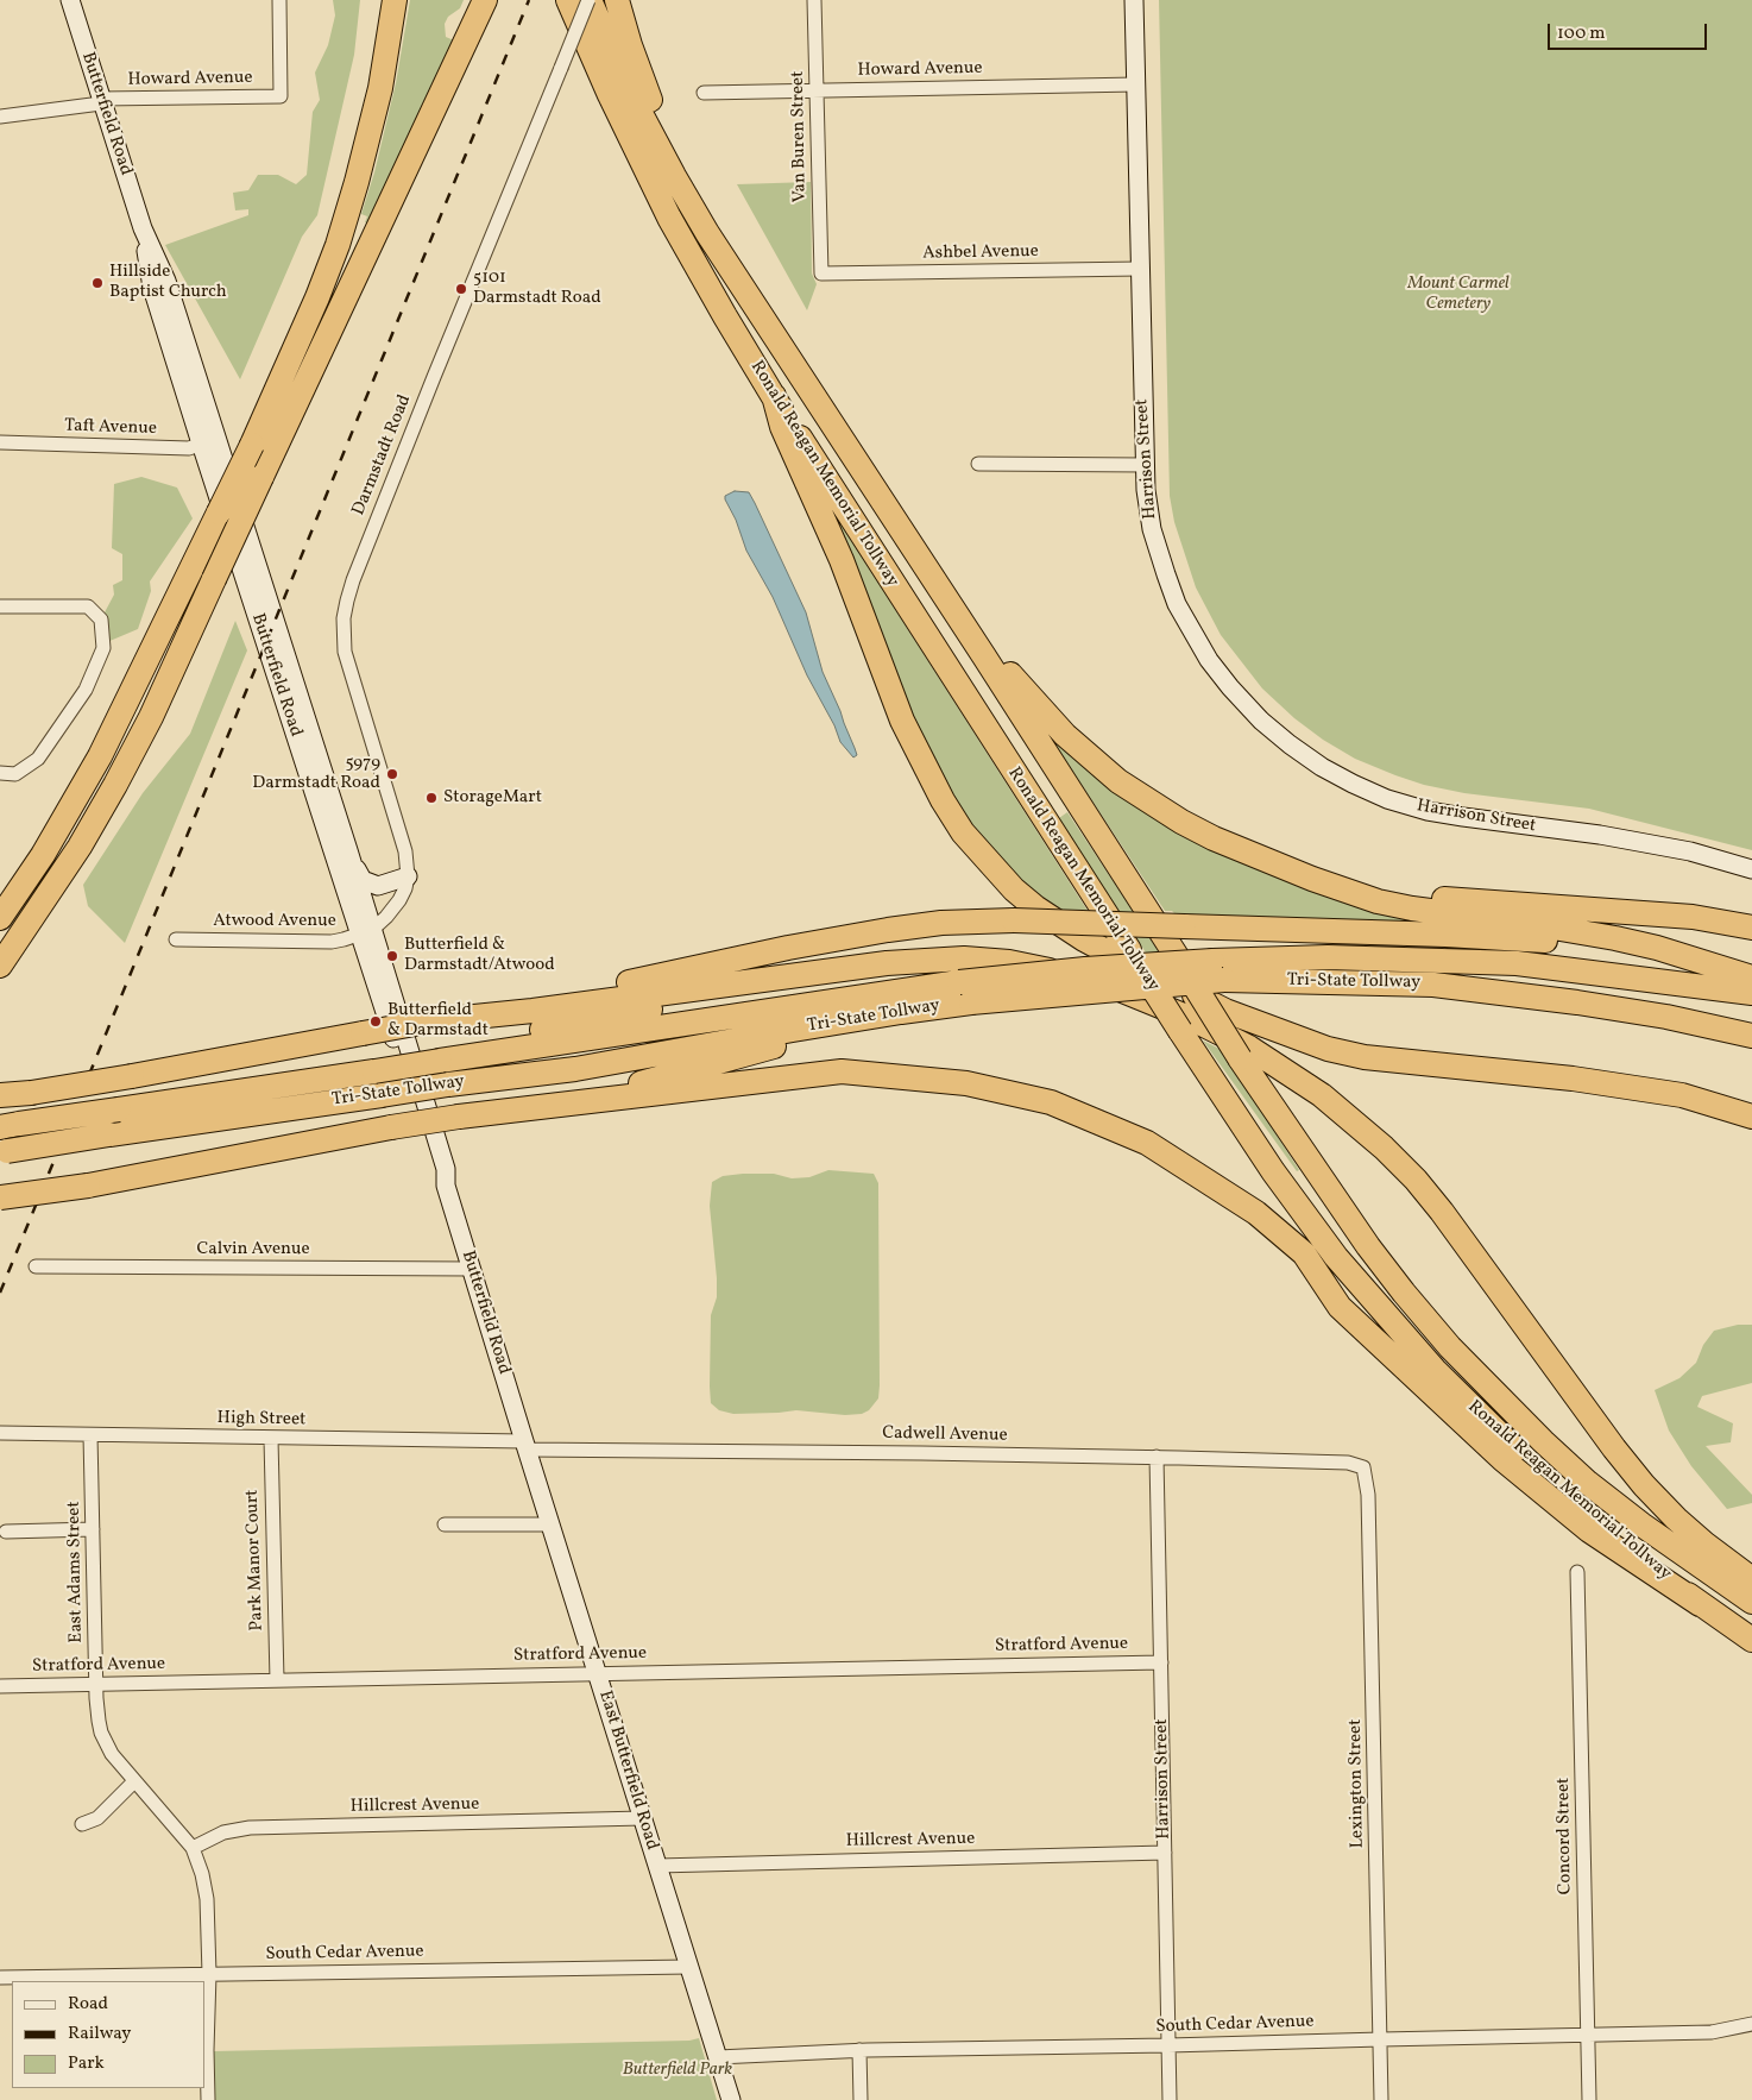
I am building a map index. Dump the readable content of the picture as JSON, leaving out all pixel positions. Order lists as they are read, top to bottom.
{
  "streets": {
    "highway": ["Ronald Reagan Memorial Tollway", "Tri-State Tollway"],
    "main road": ["Butterfield Road", "Harrison Street", "East Butterfield Road"],
    "street": [
      "Howard Avenue",
      "Van Buren Street",
      "Ashbel Avenue",
      "Taft Avenue",
      "Darmstadt Road",
      "Atwood Avenue",
      "Calvin Avenue",
      "High Street",
      "Cadwell Avenue",
      "Park Manor Court",
      "East Adams Street",
      "Stratford Avenue",
      "Lexington Street",
      "Hillcrest Avenue",
      "Concord Street",
      "South Cedar Avenue"
    ]
  },
  "crossings": [
    ["Howard Avenue", "Butterfield Road"],
    ["Howard Avenue", "Van Buren Street"],
    ["Howard Avenue", "Harrison Street"],
    ["Butterfield Road", "Taft Avenue"],
    ["Butterfield Road", "Darmstadt Road"],
    ["Butterfield Road", "Atwood Avenue"],
    ["Butterfield Road", "Calvin Avenue"],
    ["Butterfield Road", "High Street"],
    ["Butterfield Road", "Cadwell Avenue"],
    ["Butterfield Road", "East Butterfield Road"],
    ["Van Buren Street", "Ashbel Avenue"],
    ["Ashbel Avenue", "Harrison Street"],
    ["Darmstadt Road", "Ronald Reagan Memorial Tollway"],
    ["Darmstadt Road", "Atwood Avenue"],
    ["Harrison Street", "Cadwell Avenue"],
    ["Harrison Street", "Stratford Avenue"],
    ["Harrison Street", "Hillcrest Avenue"],
    ["Harrison Street", "South Cedar Avenue"],
    ["High Street", "Cadwell Avenue"],
    ["High Street", "Park Manor Court"],
    ["High Street", "East Adams Street"],
    ["High Street", "East Butterfield Road"],
    ["Cadwell Avenue", "East Butterfield Road"],
    ["Cadwell Avenue", "Lexington Street"],
    ["Park Manor Court", "Stratford Avenue"],
    ["East Adams Street", "Stratford Avenue"],
    ["East Adams Street", "Hillcrest Avenue"],
    ["East Adams Street", "South Cedar Avenue"],
    ["Stratford Avenue", "East Butterfield Road"],
    ["East Butterfield Road", "Hillcrest Avenue"],
    ["East Butterfield Road", "South Cedar Avenue"],
    ["Lexington Street", "South Cedar Avenue"],
    ["Concord Street", "South Cedar Avenue"]
  ],
  "parks": ["Mount Carmel Cemetery", "Butterfield Park"],
  "places": [
    "Hillside Baptist Church",
    "5101 Darmstadt Road",
    "5979 Darmstadt Road",
    "StorageMart",
    "Butterfield & Darmstadt/Atwood",
    "Butterfield & Darmstadt"
  ],
  "legend": ["Road", "Railway", "Park"],
  "scale_bar": "100 m"
}
